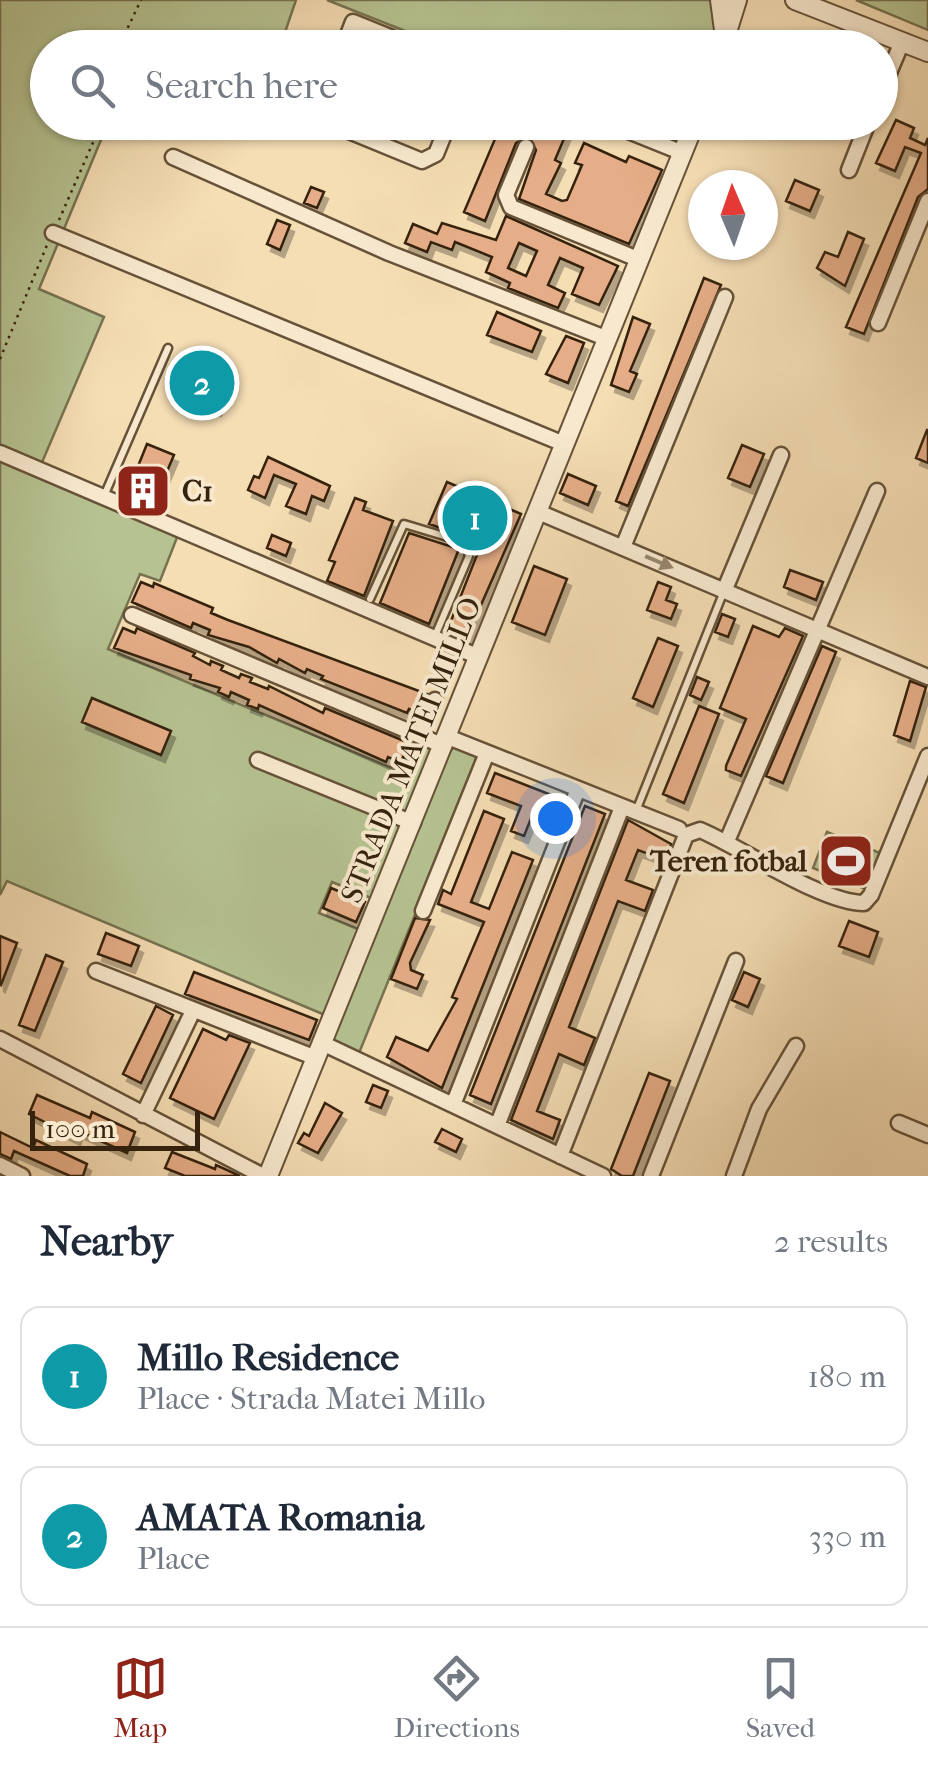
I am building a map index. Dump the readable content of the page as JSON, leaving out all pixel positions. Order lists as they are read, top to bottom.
{
  "streets": {
    "street": ["STRADA MATEI MILLO"]
  },
  "places": {
    "building": ["C1"],
    "sports": ["Teren fotbal"]
  },
  "scale_bar": "100 m",
  "north": "top",
  "page": {
    "search": "Search here",
    "pins": ["2", "1"],
    "scale": "100 m",
    "heading": ["Nearby", "2 results"],
    "list": [
      {
        "mark": "1",
        "name": "Millo Residence",
        "note": "Place · Strada Matei Millo",
        "value": "180 m"
      },
      {
        "mark": "2",
        "name": "AMATA Romania",
        "note": "Place",
        "value": "330 m"
      }
    ],
    "nav": ["Map", "Directions", "Saved"]
  }
}
